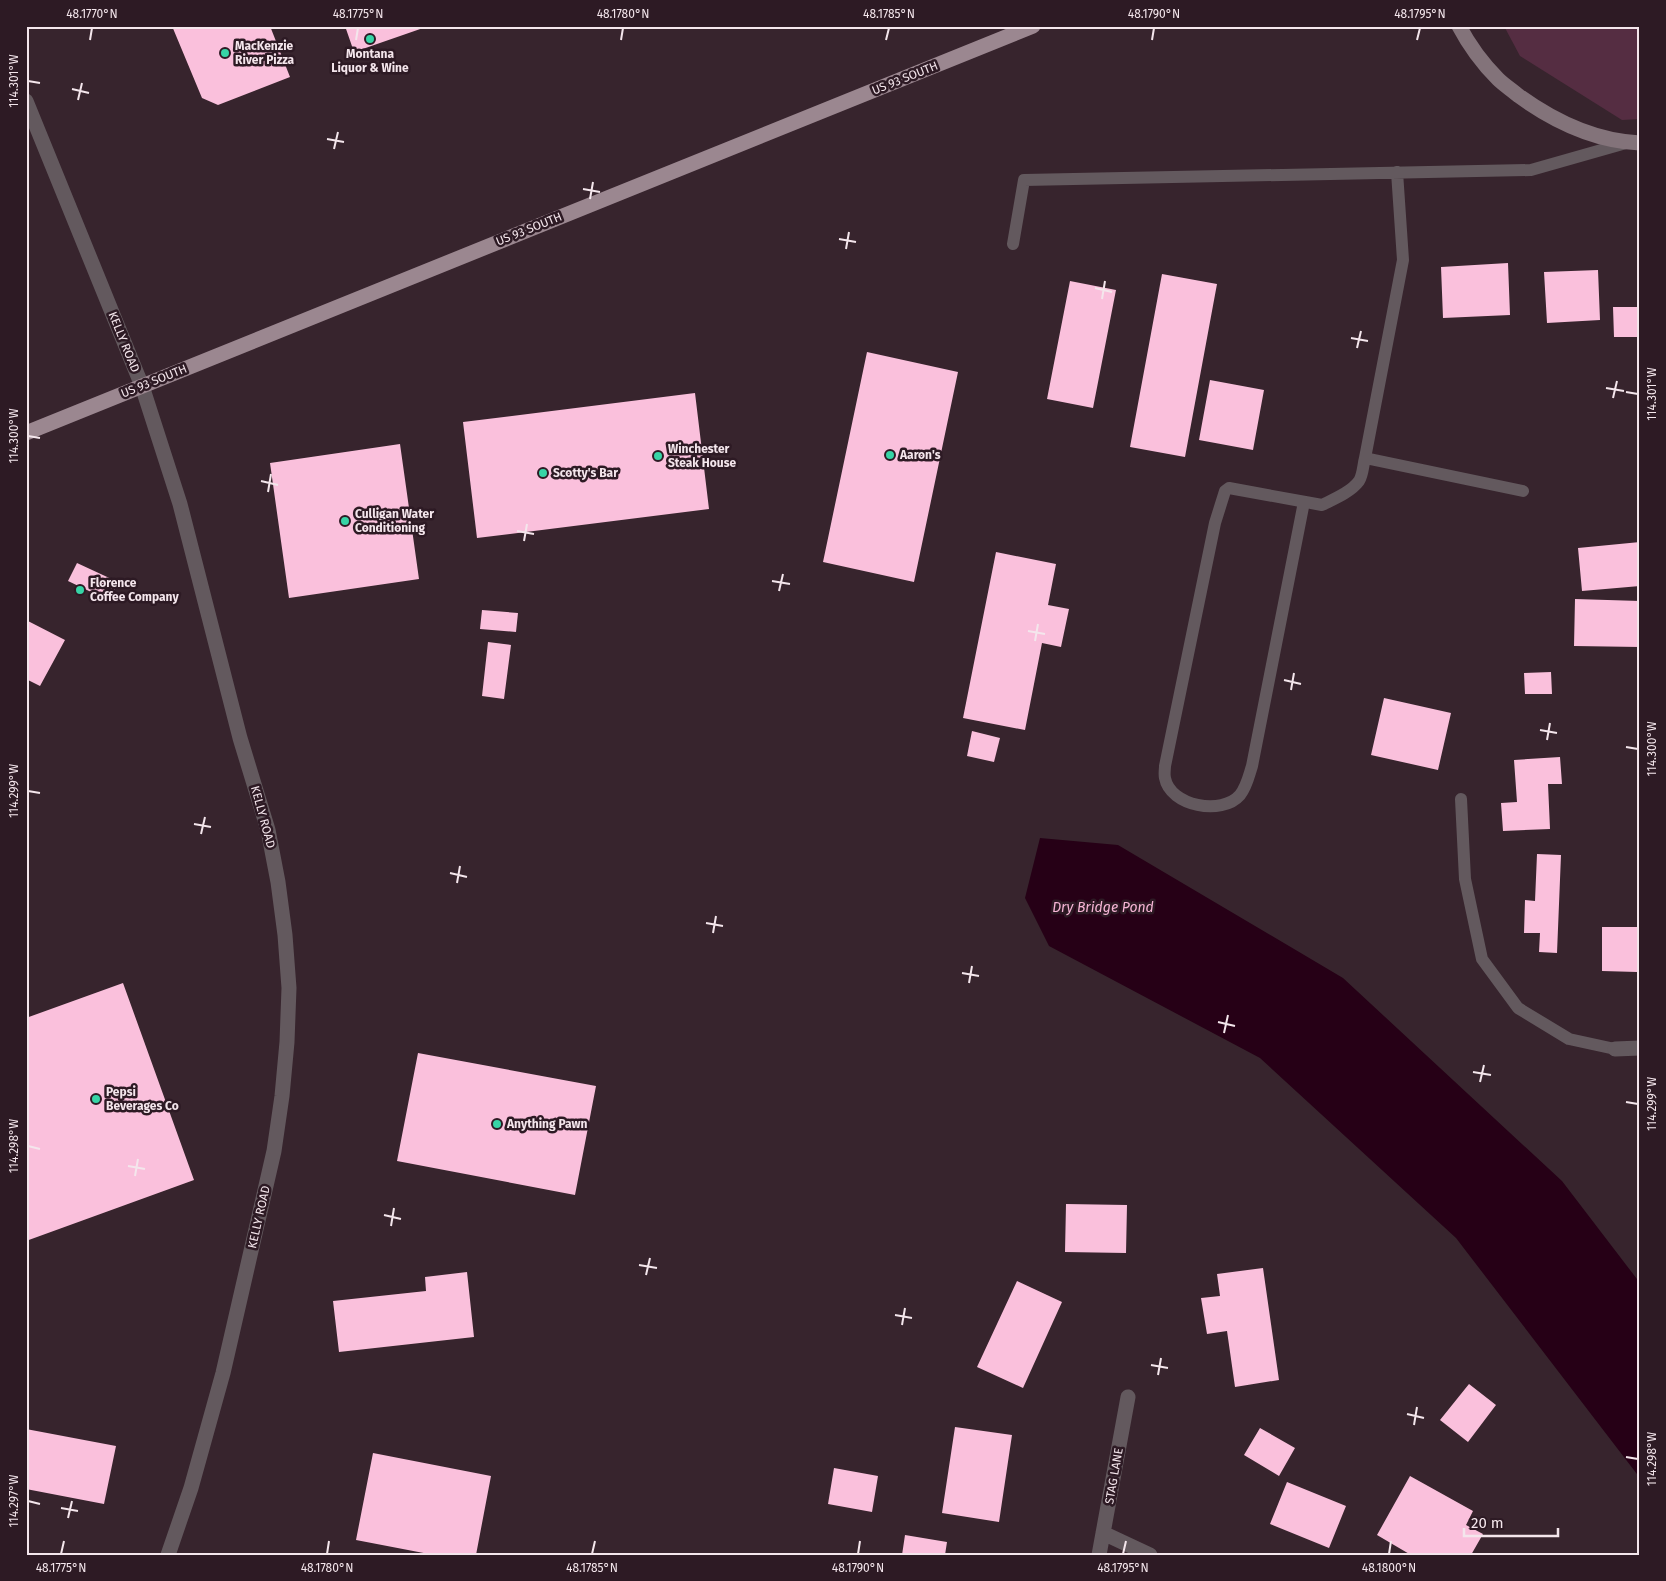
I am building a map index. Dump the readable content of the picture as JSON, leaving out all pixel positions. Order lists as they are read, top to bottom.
{
  "streets": {
    "main road": ["US 93 SOUTH"],
    "street": ["KELLY ROAD", "STAG LANE"]
  },
  "crossings": [
    ["US 93 SOUTH", "KELLY ROAD"]
  ],
  "water": ["Dry Bridge Pond"],
  "places": [
    "Montana Liquor & Wine",
    "MacKenzie River Pizza",
    "Aaron's",
    "Winchester Steak House",
    "Scotty's Bar",
    "Culligan Water Conditioning",
    "Florence Coffee Company",
    "Pepsi Beverages Co",
    "Anything Pawn"
  ],
  "scale_bar": "20 m",
  "coordinates": [
    "48.1770°N",
    "48.1775°N",
    "48.1780°N",
    "48.1785°N",
    "48.1790°N",
    "48.1795°N",
    "114.301°W",
    "114.300°W",
    "114.299°W",
    "114.298°W",
    "114.297°W",
    "48.1800°N"
  ]
}
